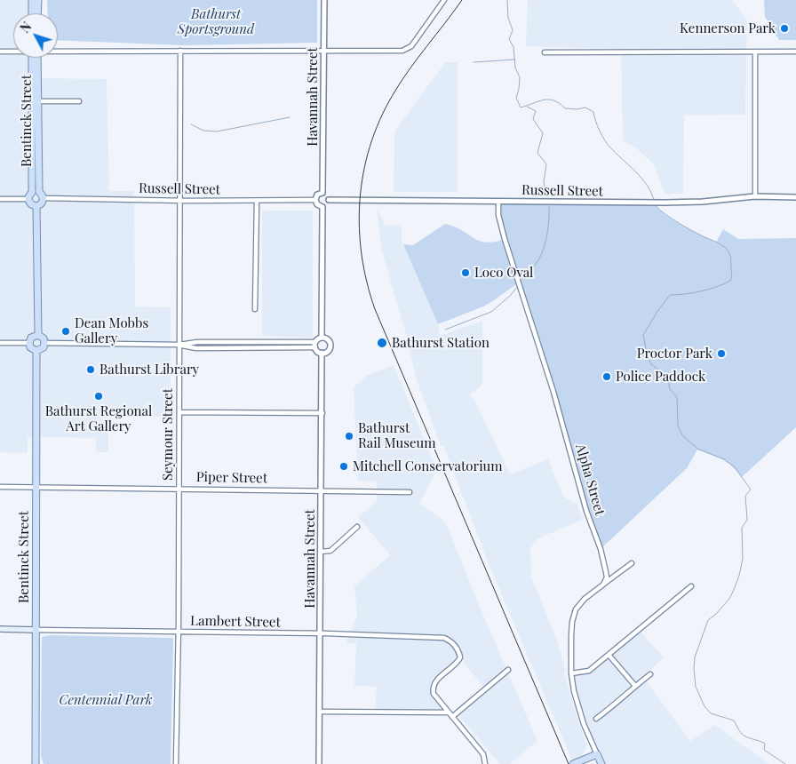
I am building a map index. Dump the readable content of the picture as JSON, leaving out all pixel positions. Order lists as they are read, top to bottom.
{
  "streets": {
    "main road": ["Bentinck Street", "Lambert Street"],
    "street": [
      "Havannah Street",
      "Russell Street",
      "Seymour Street",
      "Piper Street",
      "Alpha Street"
    ]
  },
  "crossings": [
    ["Havannah Street", "Russell Street"],
    ["Havannah Street", "Piper Street"],
    ["Havannah Street", "Lambert Street"],
    ["Bentinck Street", "Russell Street"],
    ["Bentinck Street", "Piper Street"],
    ["Bentinck Street", "Lambert Street"],
    ["Russell Street", "Seymour Street"],
    ["Russell Street", "Alpha Street"],
    ["Seymour Street", "Piper Street"],
    ["Seymour Street", "Lambert Street"]
  ],
  "parks": ["Bathurst Sportsground", "Centennial Park"],
  "places": [
    "Kennerson Park",
    "Loco Oval",
    "Dean Mobbs Gallery",
    "Bathurst Station",
    "Proctor Park",
    "Bathurst Library",
    "Police Paddock",
    "Bathurst Regional Art Gallery",
    "Bathurst Rail Museum",
    "Mitchell Conservatorium"
  ],
  "north": "top left"
}
